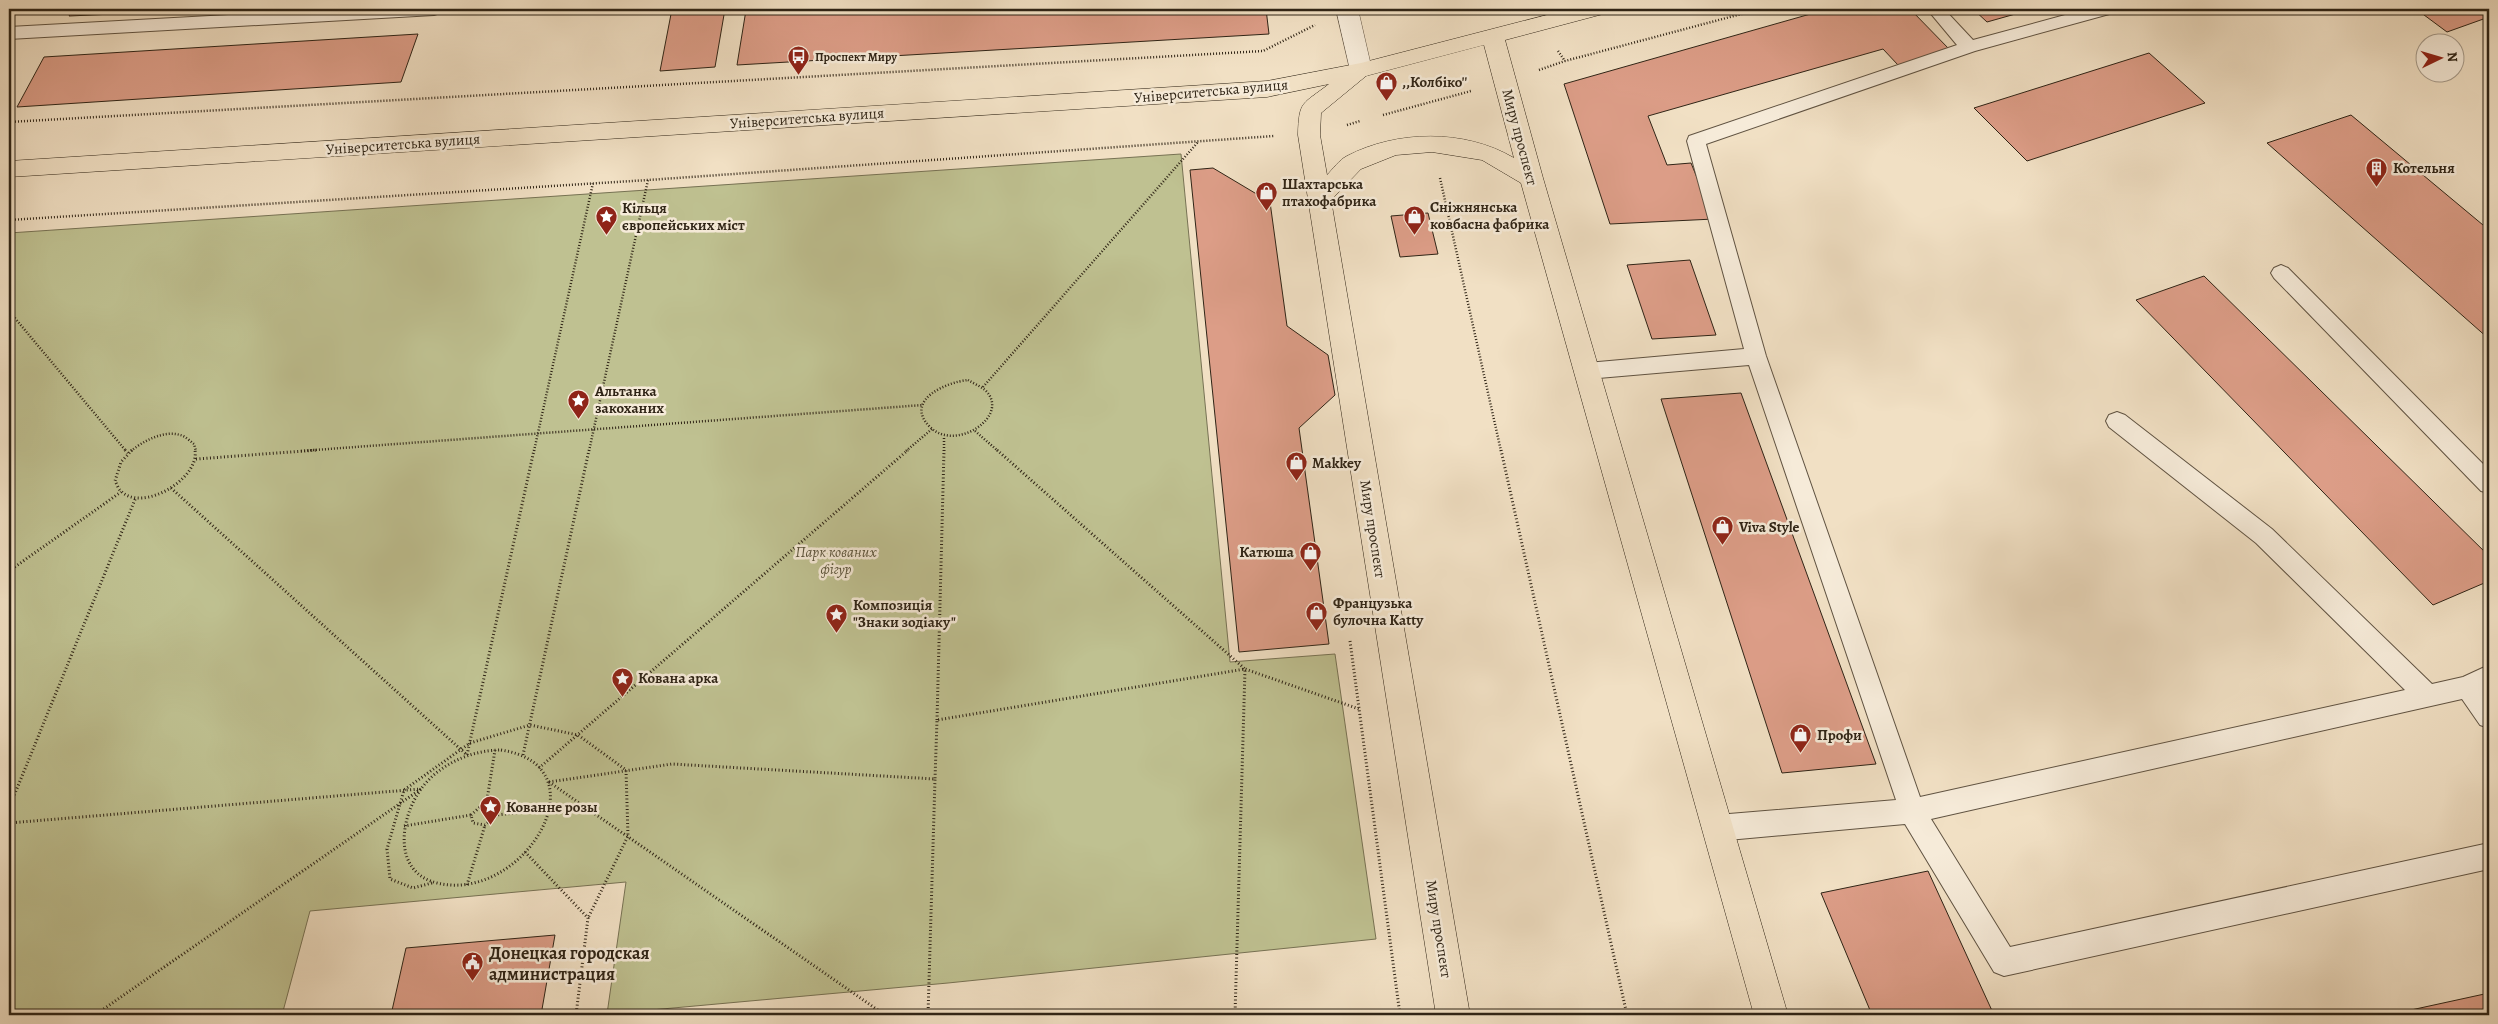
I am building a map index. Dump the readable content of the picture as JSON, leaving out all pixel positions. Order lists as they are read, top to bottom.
{
  "streets": {
    "main road": ["Університетська вулиця", "Миру проспект"]
  },
  "crossings": [
    ["Університетська вулиця", "Миру проспект"]
  ],
  "parks": ["Парк кованих фігур"],
  "places": {
    "bus stop": ["Проспект Миру"],
    "shop": [
      ",,Колбіко''",
      "Шахтарська птахофабрика",
      "Сніжнянська ковбасна фабрика",
      "Makkey",
      "Viva Style",
      "Катюша",
      "Французька булочна Katty",
      "Профи"
    ],
    "building": ["Котельня"],
    "place": [
      "Кільця європейських міст",
      "Альтанка закоханих",
      "Композиція \"Знаки зодіаку\"",
      "Кована арка",
      "Кованне розы"
    ],
    "public building": ["Донецкая городская администрация"]
  },
  "north": "right"
}
